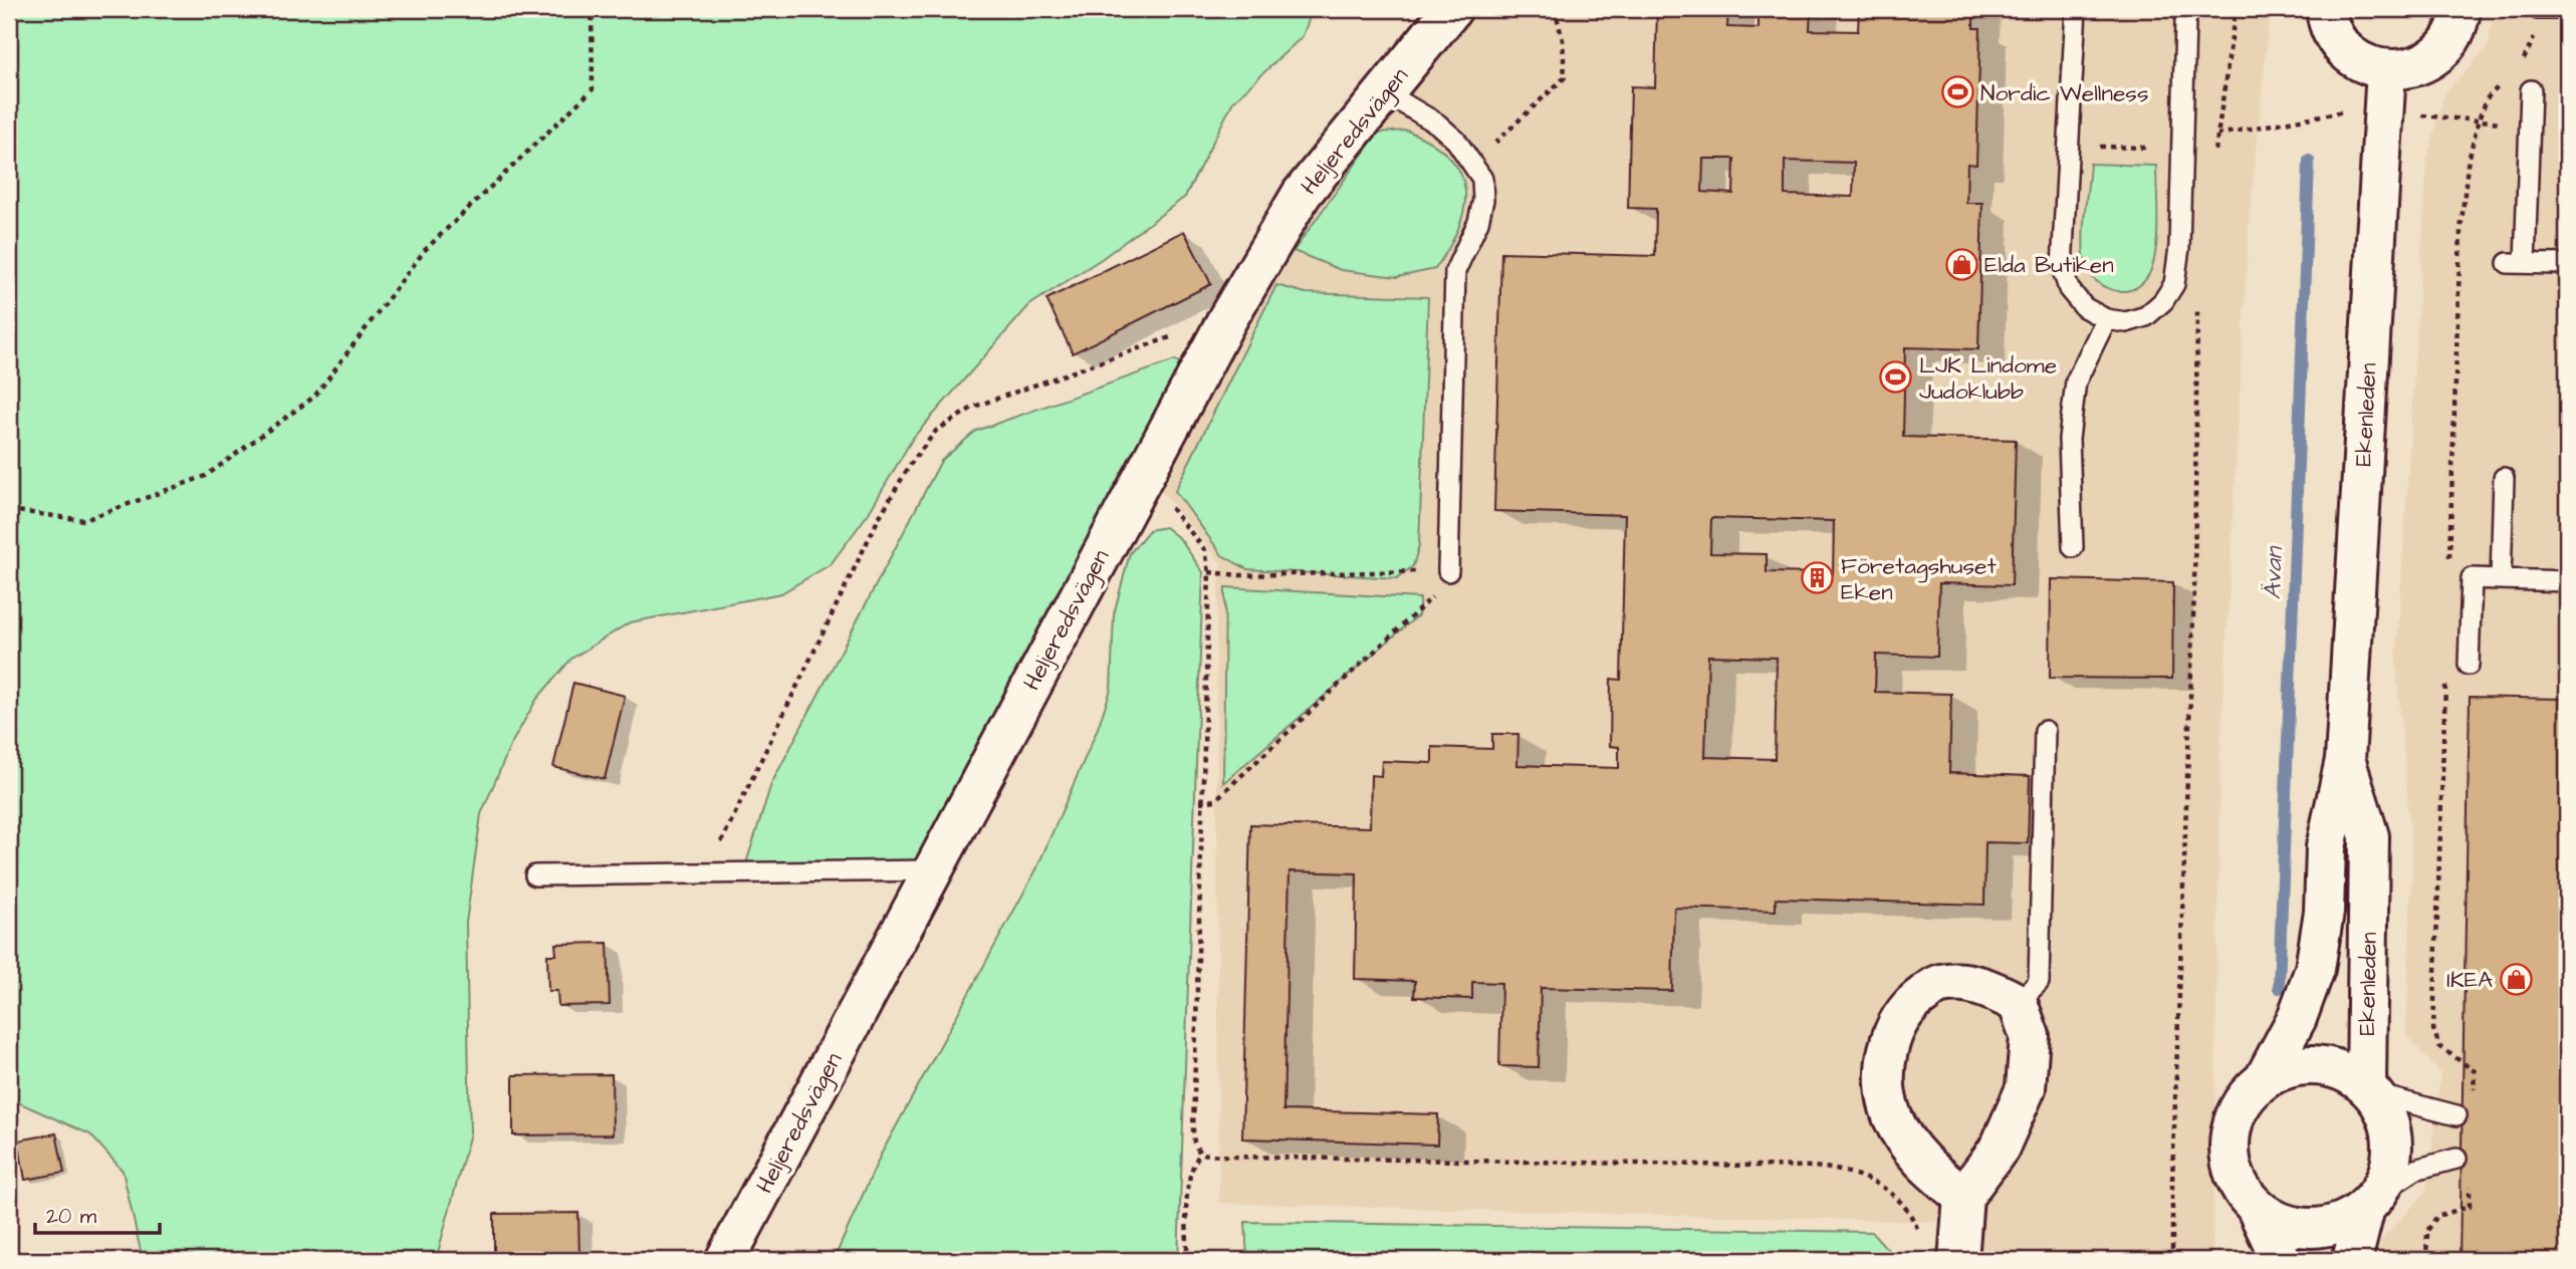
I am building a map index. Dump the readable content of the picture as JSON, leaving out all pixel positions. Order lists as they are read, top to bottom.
{
  "streets": {
    "street": ["Heljeredsvägen", "Ekenleden"]
  },
  "water": ["Ävan"],
  "places": {
    "sports": ["Nordic Wellness", "LJK Lindome Judoklubb"],
    "shop": ["Elda Butiken", "IKEA"],
    "building": ["Företagshuset Eken"]
  },
  "scale_bar": "20 m"
}
